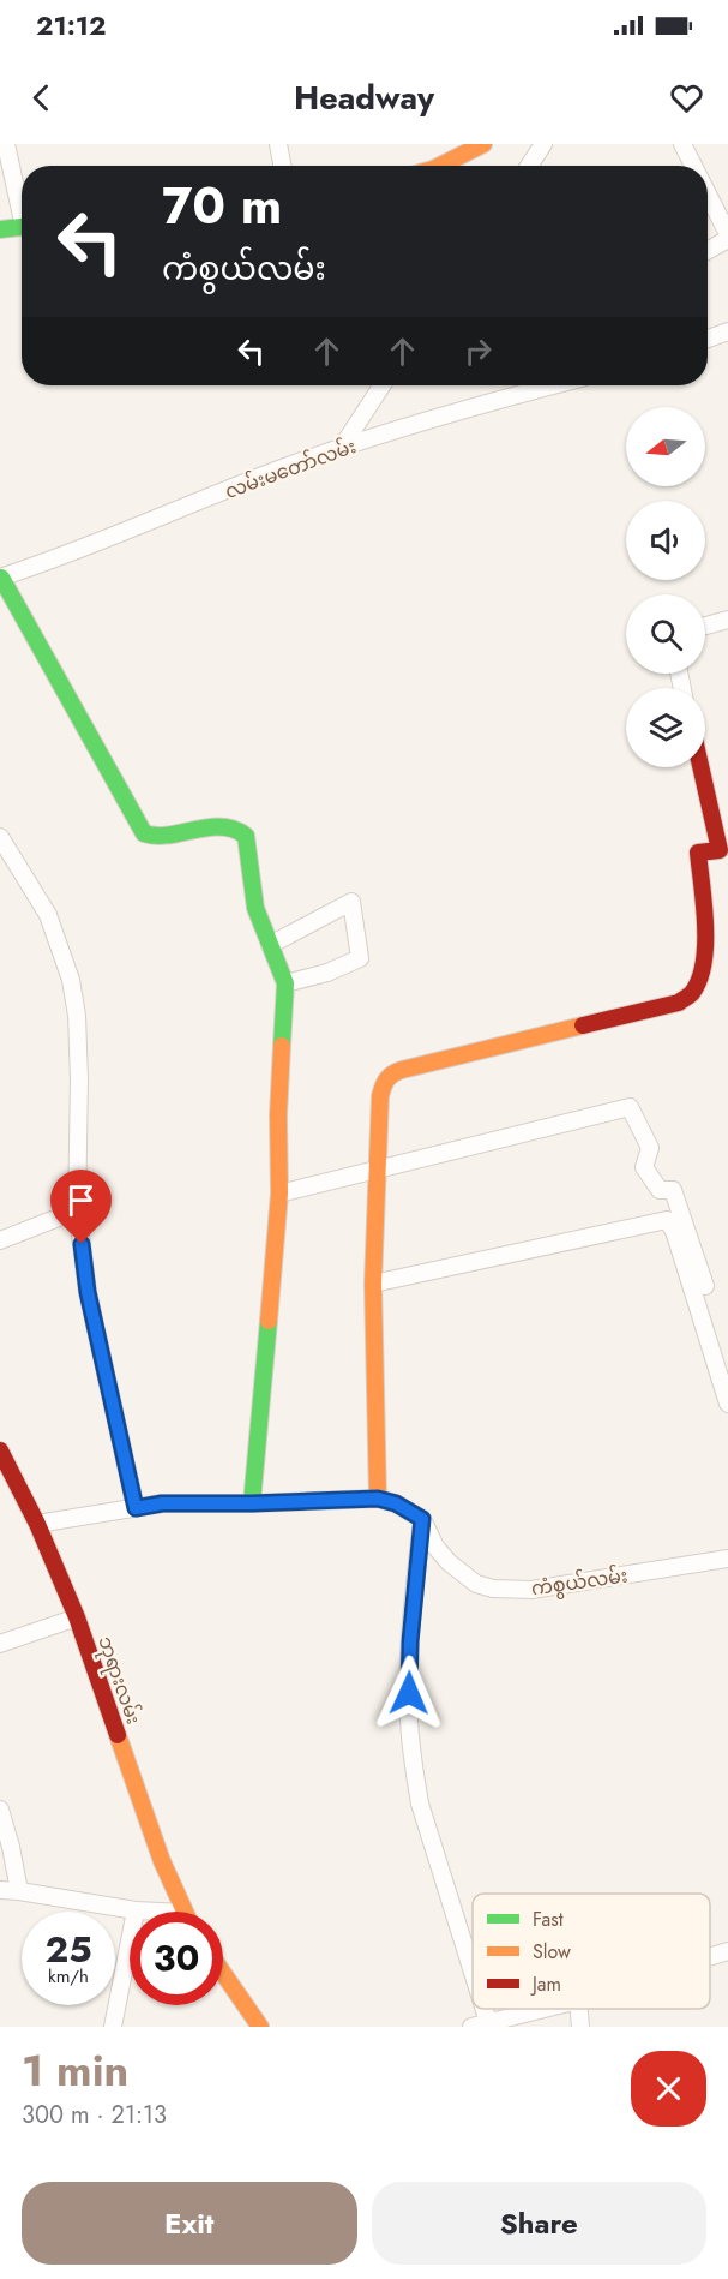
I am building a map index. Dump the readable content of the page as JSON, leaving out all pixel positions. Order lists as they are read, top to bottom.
{
  "streets": {
    "street": ["လမ်းမတော်လမ်း", "ကံစွယ်လမ်း", "ဘုရားလမ်း"]
  },
  "legend": ["Fast", "Slow", "Jam"],
  "north": "left",
  "page": {
    "status": "21:12",
    "header": "Headway",
    "turn": ["70 m", "ကံစွယ်လမ်း"],
    "speed": "25 km/h",
    "limit": "30",
    "heading": ["1 min", "300 m · 21:13"],
    "buttons": ["Exit", "Share"]
  }
}
